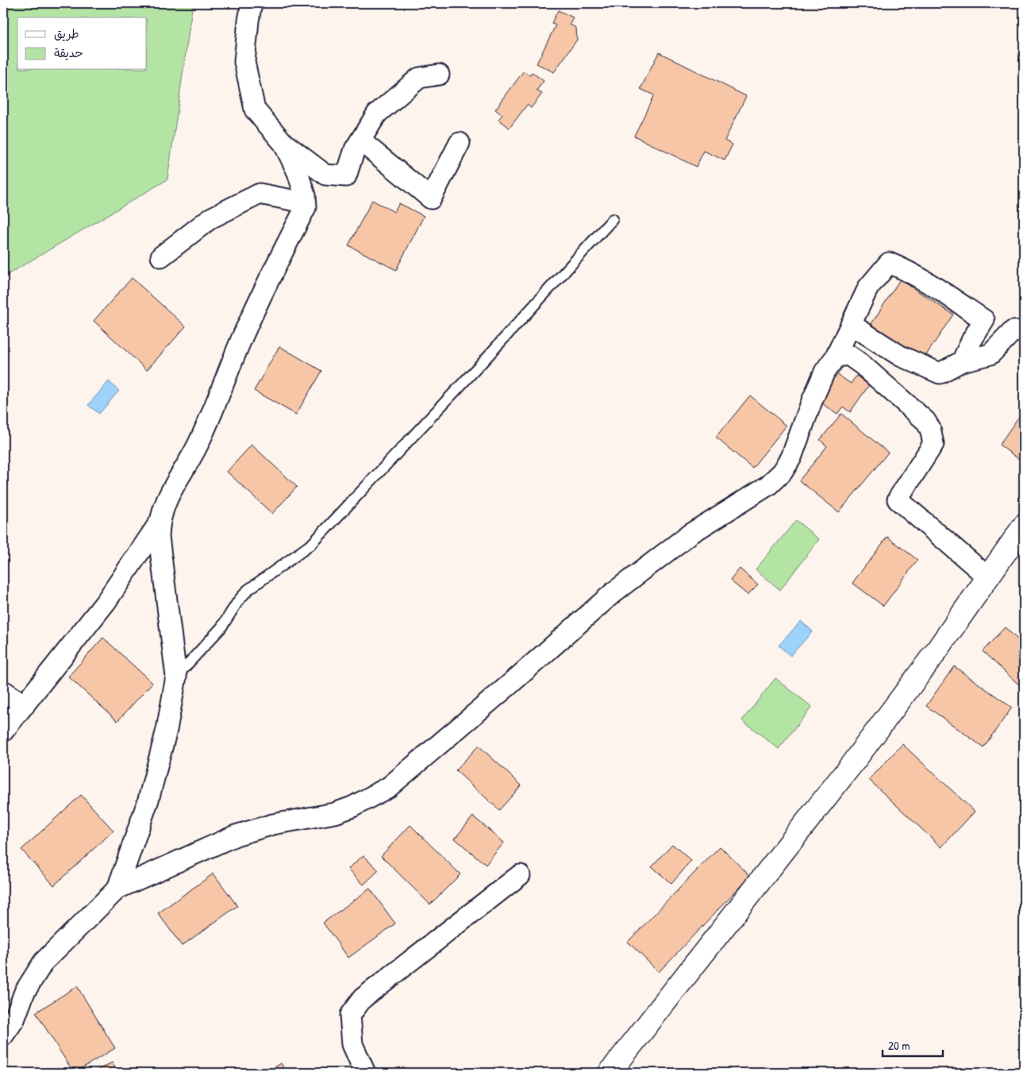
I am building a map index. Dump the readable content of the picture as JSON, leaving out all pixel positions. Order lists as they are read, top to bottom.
{
  "legend": ["طريق", "حديقة"],
  "scale_bar": "20 m"
}
